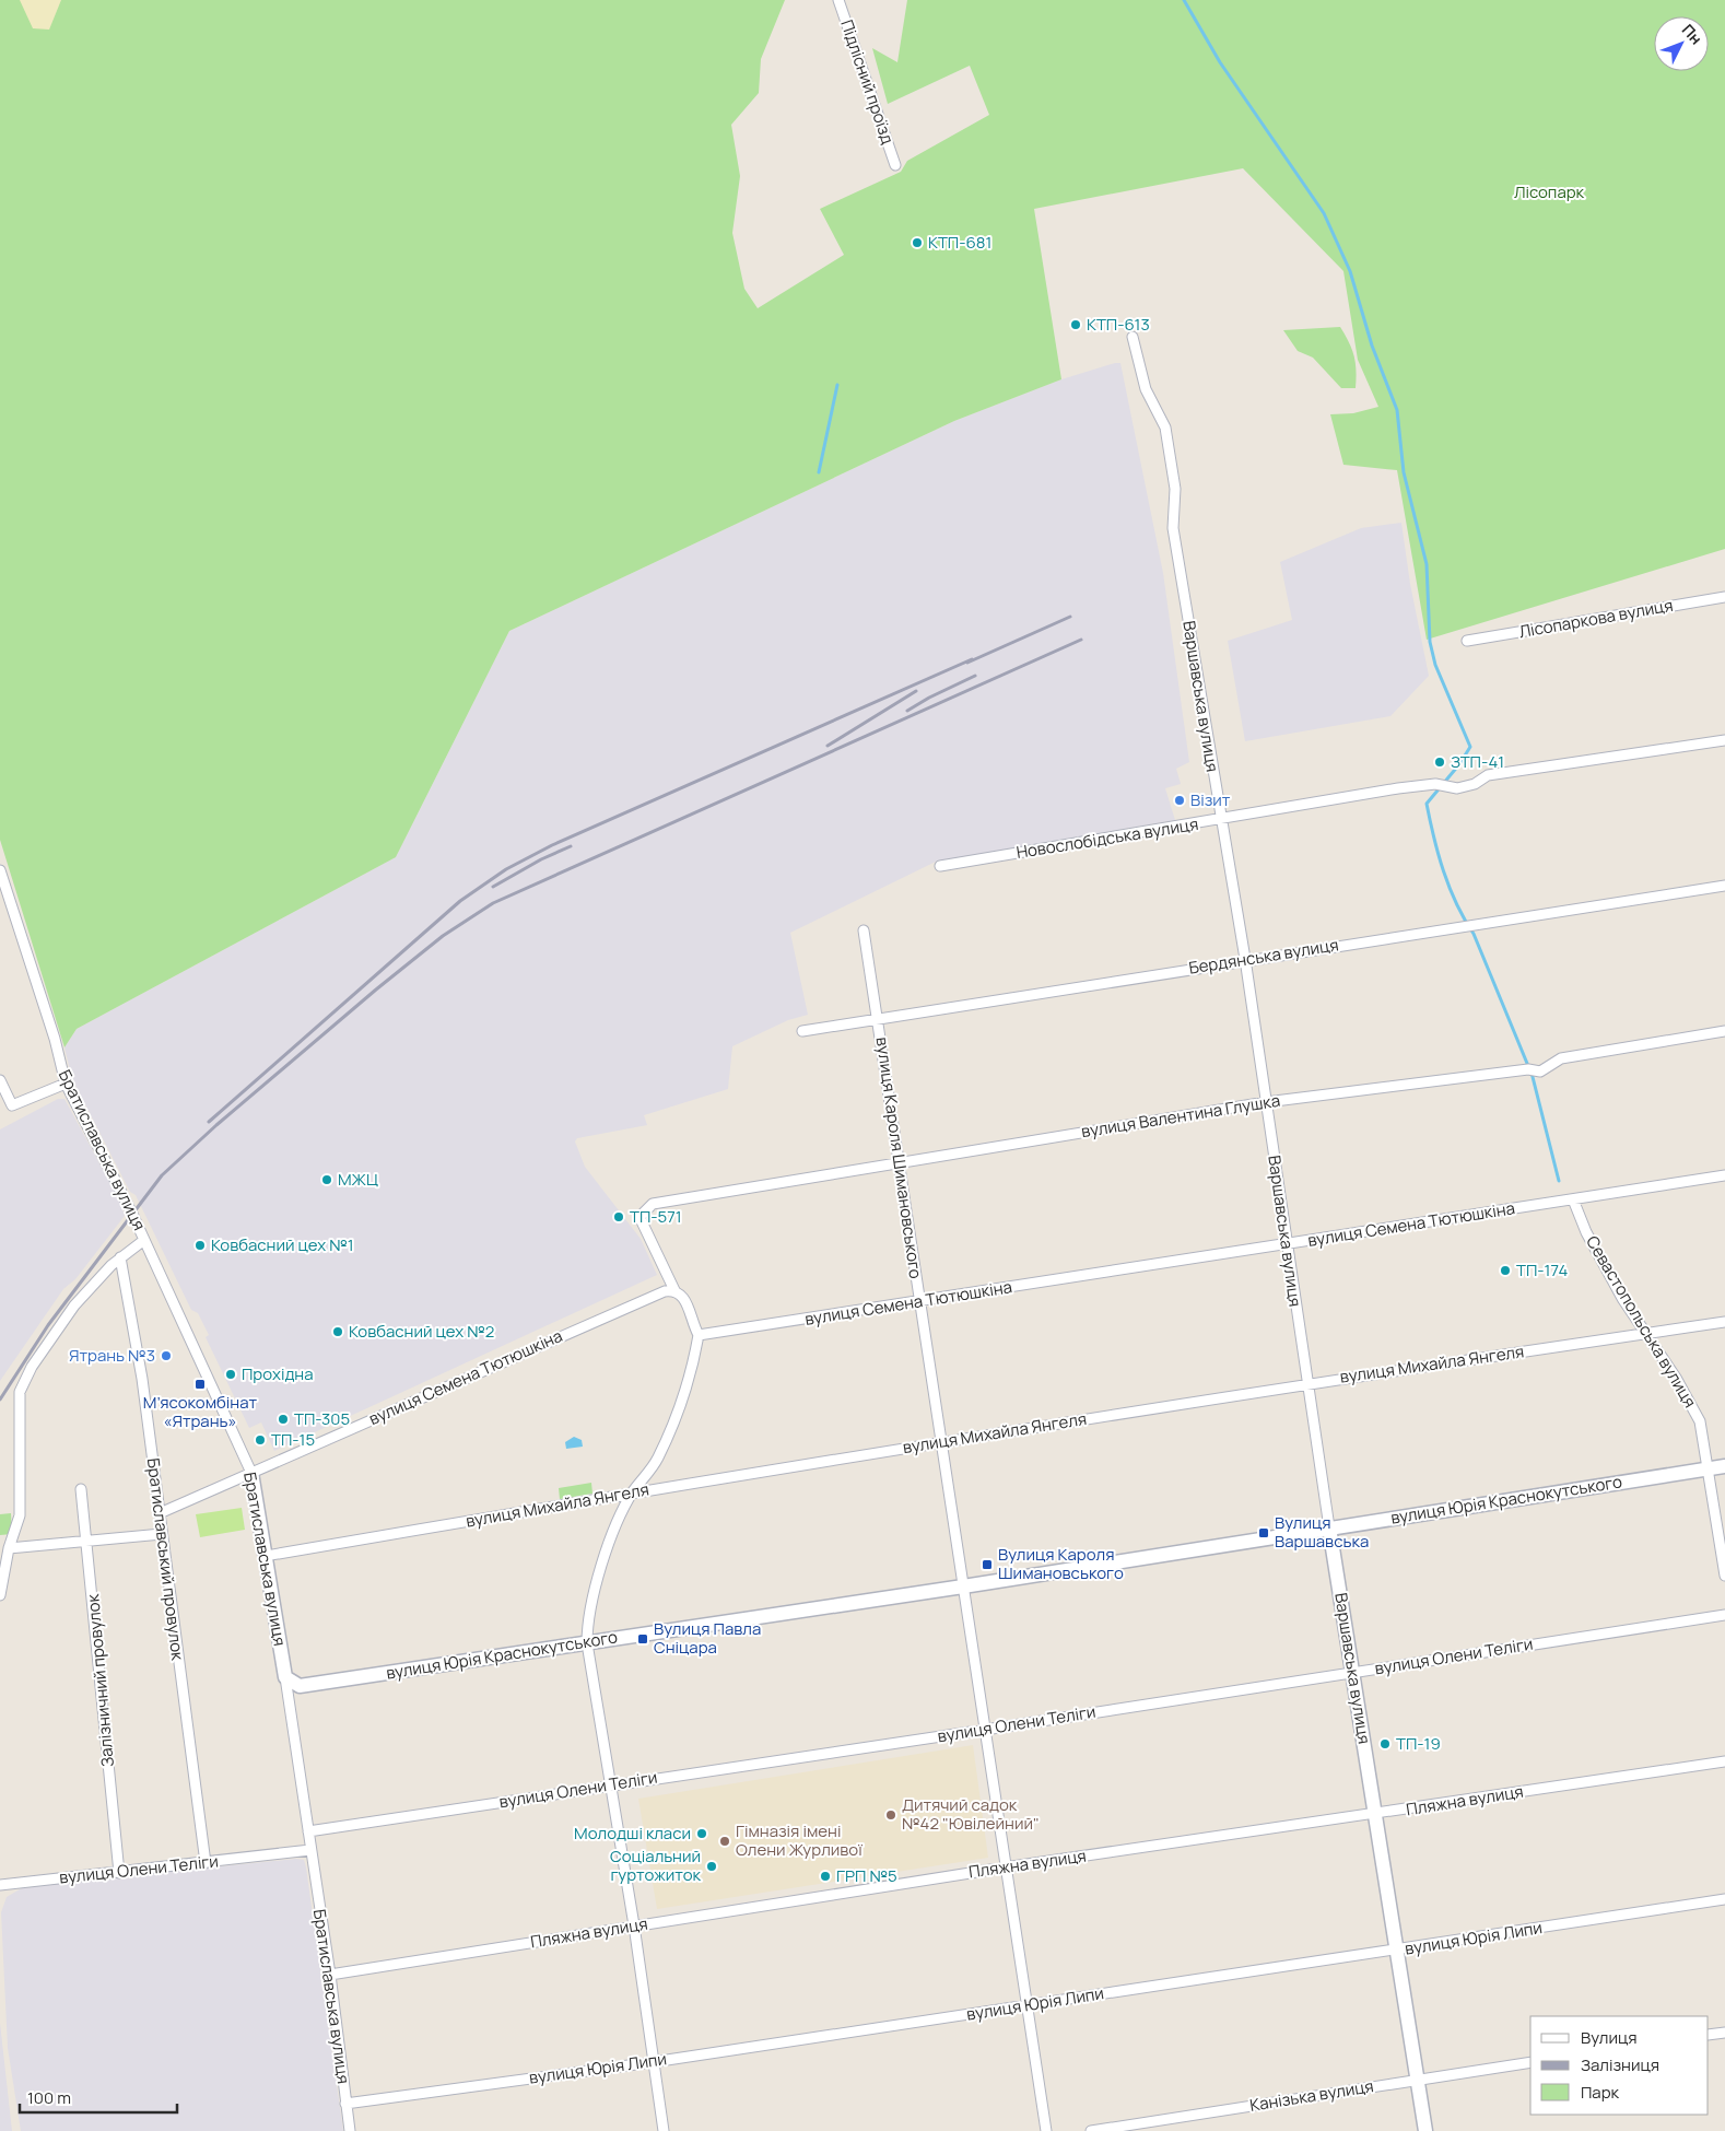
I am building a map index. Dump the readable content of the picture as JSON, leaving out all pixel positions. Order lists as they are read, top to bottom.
{
  "streets": {
    "street": [
      "Підлісний проїзд",
      "Лісопаркова вулиця",
      "Варшавська вулиця",
      "Новослобідська вулиця",
      "Бердянська вулиця",
      "вулиця Валентина Глушка",
      "Братиславська вулиця",
      "вулиця Кароля Шимановського",
      "вулиця Семена Тютюшкіна",
      "Севастопольська вулиця",
      "вулиця Михайла Янгеля",
      "вулиця Юрія Краснокутського",
      "Братиславський провулок",
      "вулиця Олени Теліги",
      "Залізничний провулок",
      "Пляжна вулиця",
      "вулиця Юрія Липи",
      "Канізька вулиця"
    ]
  },
  "crossings": [
    ["Варшавська вулиця", "Новослобідська вулиця"],
    ["Варшавська вулиця", "Бердянська вулиця"],
    ["Варшавська вулиця", "вулиця Валентина Глушка"],
    ["Варшавська вулиця", "вулиця Семена Тютюшкіна"],
    ["Варшавська вулиця", "вулиця Михайла Янгеля"],
    ["Варшавська вулиця", "вулиця Юрія Краснокутського"],
    ["Варшавська вулиця", "вулиця Олени Теліги"],
    ["Варшавська вулиця", "Пляжна вулиця"],
    ["Варшавська вулиця", "вулиця Юрія Липи"],
    ["Варшавська вулиця", "Канізька вулиця"],
    ["Бердянська вулиця", "вулиця Кароля Шимановського"],
    ["вулиця Валентина Глушка", "вулиця Кароля Шимановського"],
    ["вулиця Валентина Глушка", "вулиця Семена Тютюшкіна"],
    ["Братиславська вулиця", "вулиця Семена Тютюшкіна"],
    ["Братиславська вулиця", "вулиця Михайла Янгеля"],
    ["Братиславська вулиця", "вулиця Юрія Краснокутського"],
    ["Братиславська вулиця", "вулиця Олени Теліги"],
    ["Братиславська вулиця", "Пляжна вулиця"],
    ["Братиславська вулиця", "вулиця Юрія Липи"],
    ["вулиця Кароля Шимановського", "вулиця Семена Тютюшкіна"],
    ["вулиця Кароля Шимановського", "вулиця Михайла Янгеля"],
    ["вулиця Кароля Шимановського", "вулиця Юрія Краснокутського"],
    ["вулиця Кароля Шимановського", "вулиця Олени Теліги"],
    ["вулиця Кароля Шимановського", "Пляжна вулиця"],
    ["вулиця Кароля Шимановського", "вулиця Юрія Липи"],
    ["вулиця Семена Тютюшкіна", "Севастопольська вулиця"],
    ["вулиця Семена Тютюшкіна", "Братиславський провулок"],
    ["Севастопольська вулиця", "вулиця Михайла Янгеля"],
    ["Севастопольська вулиця", "вулиця Юрія Краснокутського"],
    ["Братиславський провулок", "вулиця Олени Теліги"],
    ["вулиця Олени Теліги", "Залізничний провулок"]
  ],
  "parks": ["Лісопарк"],
  "places": {
    "other": [
      "КТП-681",
      "КТП-613",
      "ЗТП-41",
      "Візит",
      "МЖЦ",
      "ТП-571",
      "Ковбасний цех №1",
      "ТП-174",
      "Ковбасний цех №2",
      "Ятрань №3",
      "Прохідна",
      "ТП-305",
      "ТП-15",
      "ТП-19",
      "Дитячий садок №42 \"Ювілейний\"",
      "Молодші класи",
      "Гімназія імені Олени Журливої",
      "Соціальний гуртожиток",
      "ГРП №5"
    ],
    "transit": [
      "М’ясокомбінат «Ятрань»",
      "Вулиця Варшавська",
      "Вулиця Кароля Шимановського",
      "Вулиця Павла Сніцара"
    ]
  },
  "legend": ["Вулиця", "Залізниця", "Парк"],
  "scale_bar": "100 m",
  "north": "top right"
}
